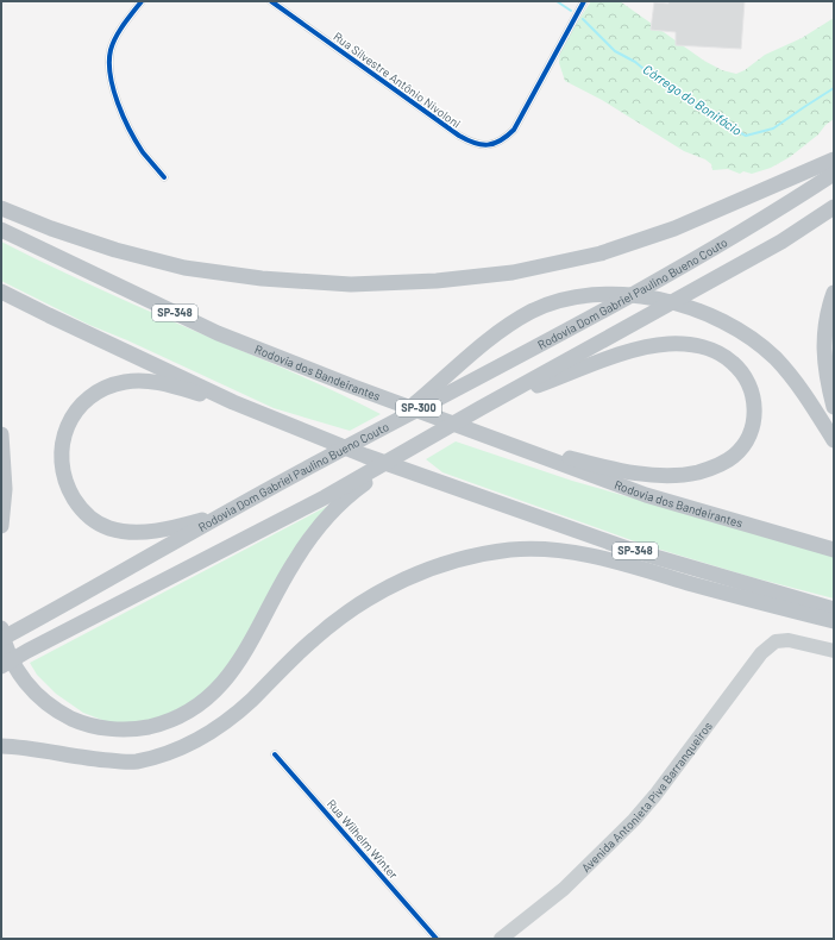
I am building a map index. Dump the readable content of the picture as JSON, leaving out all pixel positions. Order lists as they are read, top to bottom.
{
  "streets": {
    "highway": [
      "Rodovia Dom Gabriel Paulino Bueno Couto",
      "SP-348",
      "Rodovia dos Bandeirantes",
      "SP-300"
    ],
    "main road": ["Avenida Antonieta Piva Barranqueiros"],
    "street": ["Rua Silvestre Antônio Nivoloni", "Rua Wilhelm Winter"]
  },
  "water": ["Córrego do Bonifácio"]
}
